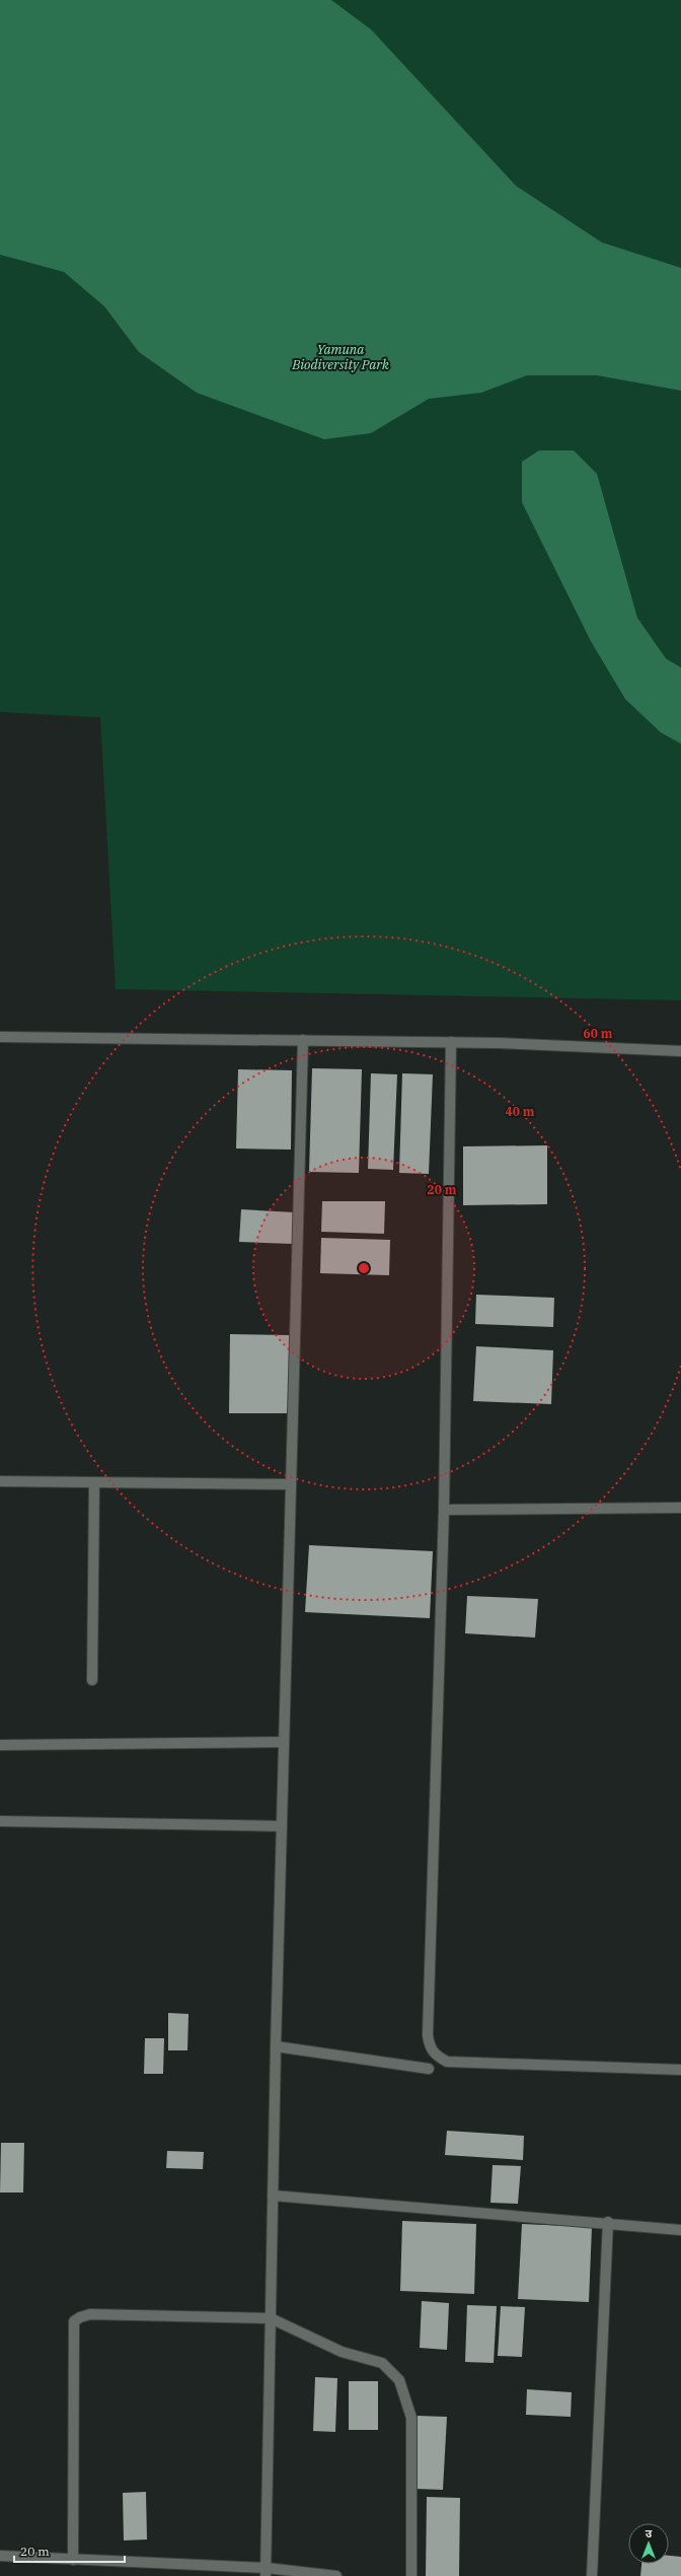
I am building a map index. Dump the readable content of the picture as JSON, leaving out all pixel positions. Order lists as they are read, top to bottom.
{
  "parks": ["Yamuna Biodiversity Park"],
  "scale_bar": "20 m",
  "north": "top",
  "rings": ["60 m", "40 m", "20 m"]
}
